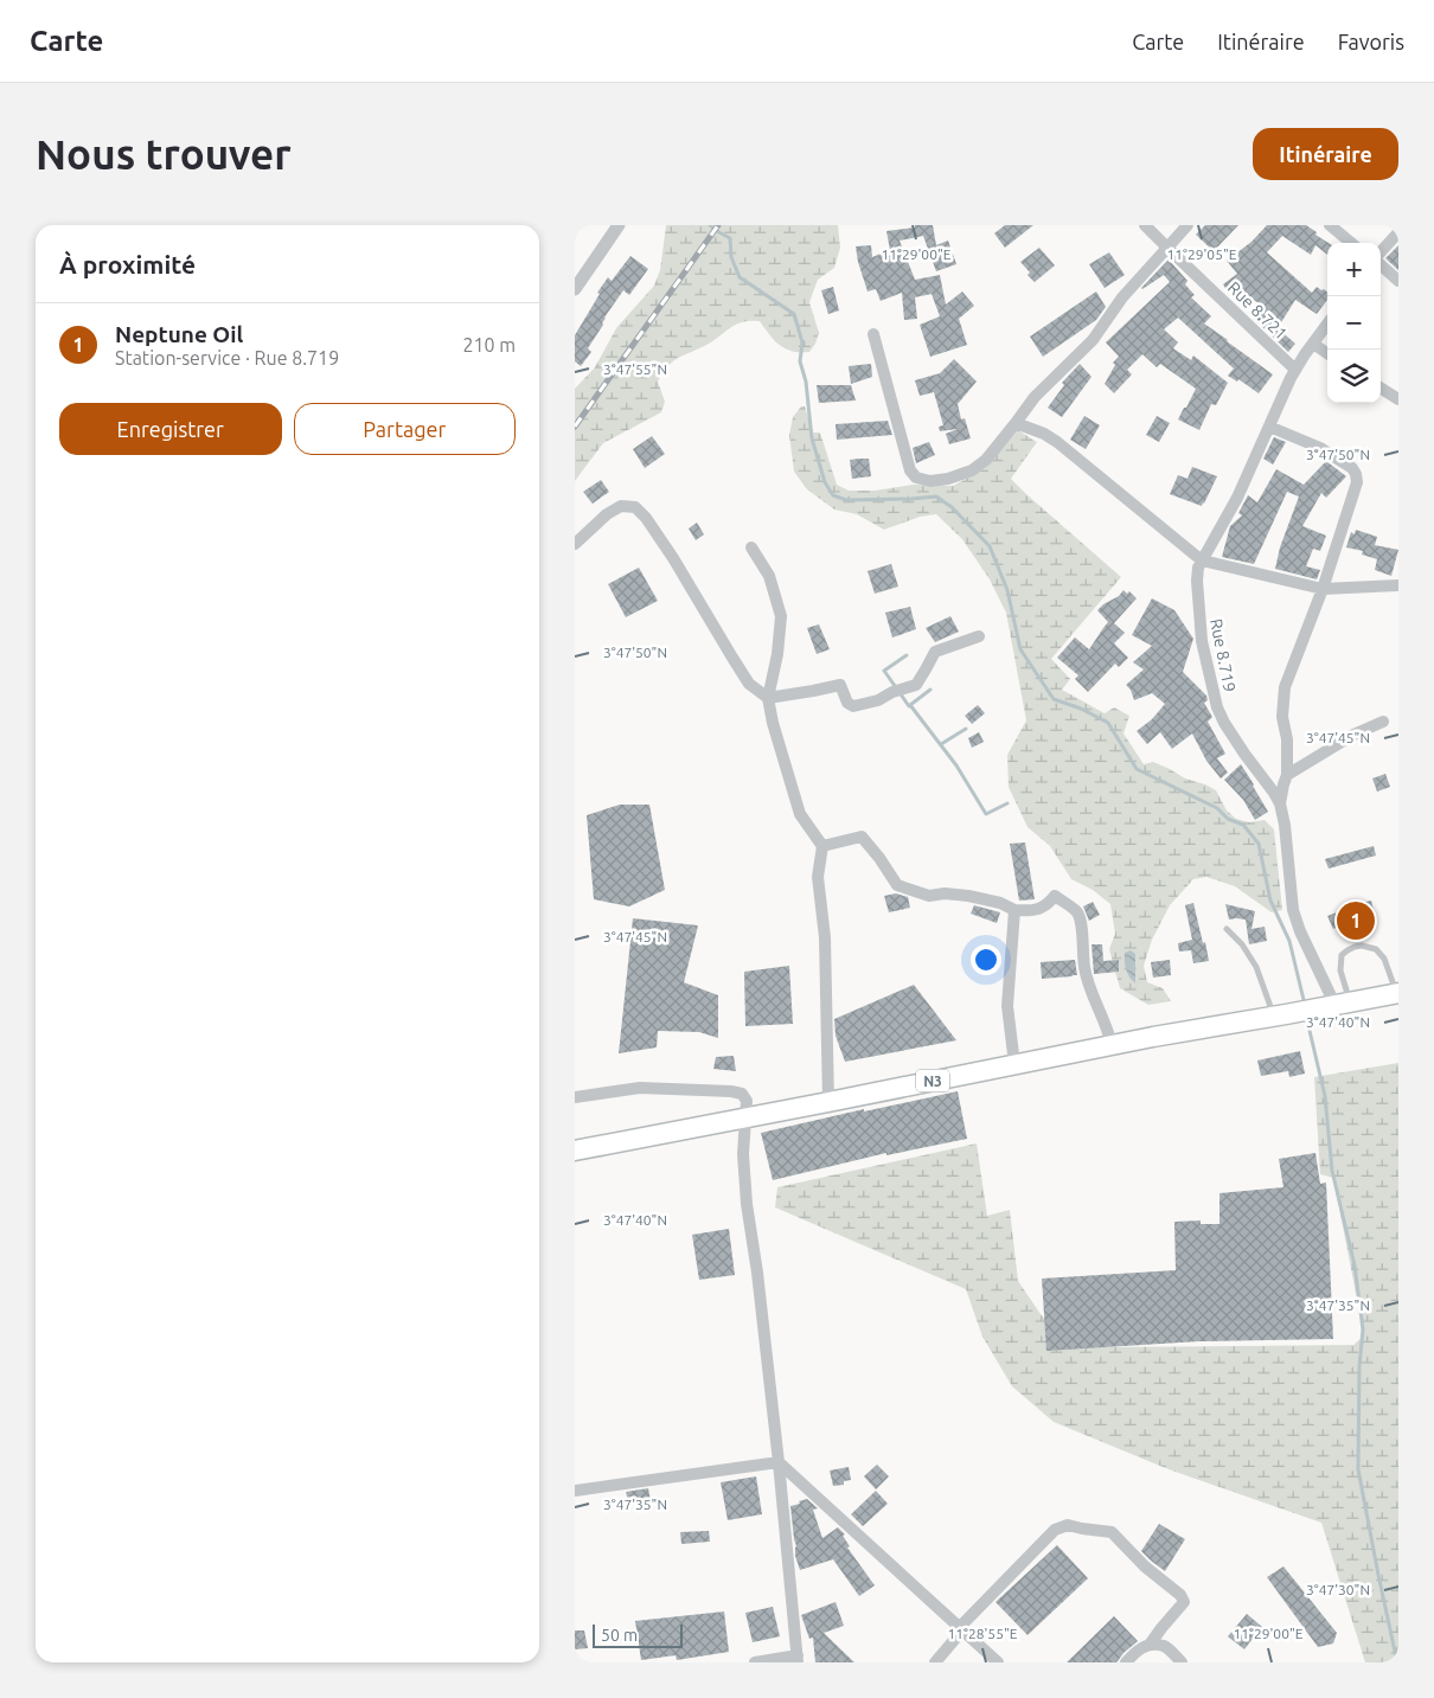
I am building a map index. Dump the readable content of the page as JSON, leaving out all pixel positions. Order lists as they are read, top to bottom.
{
  "streets": {
    "highway": ["N3"],
    "street": ["Rue 8.721", "Rue 8.719"]
  },
  "crossings": [
    ["Rue 8.721", "Rue 8.719"],
    ["Rue 8.719", "N3"]
  ],
  "scale_bar": "50 m",
  "page": {
    "header": "Carte",
    "nav": ["Carte", "Itinéraire", "Favoris"],
    "buttons": [
      "Itinéraire",
      ["Enregistrer", "Partager"]
    ],
    "title": "Nous trouver",
    "heading": "À proximité",
    "map_buttons": ["+", "−"],
    "list": [
      {
        "mark": "1",
        "name": "Neptune Oil",
        "note": "Station-service · Rue 8.719",
        "value": "210 m"
      }
    ],
    "pins": "1",
    "scale": "50 m"
  },
  "coordinates": [
    "11°29'00\"E",
    "11°29'05\"E",
    "3°47'55\"N",
    "3°47'50\"N",
    "3°47'45\"N",
    "3°47'40\"N",
    "3°47'35\"N",
    "3°47'30\"N",
    "11°28'55\"E"
  ]
}
